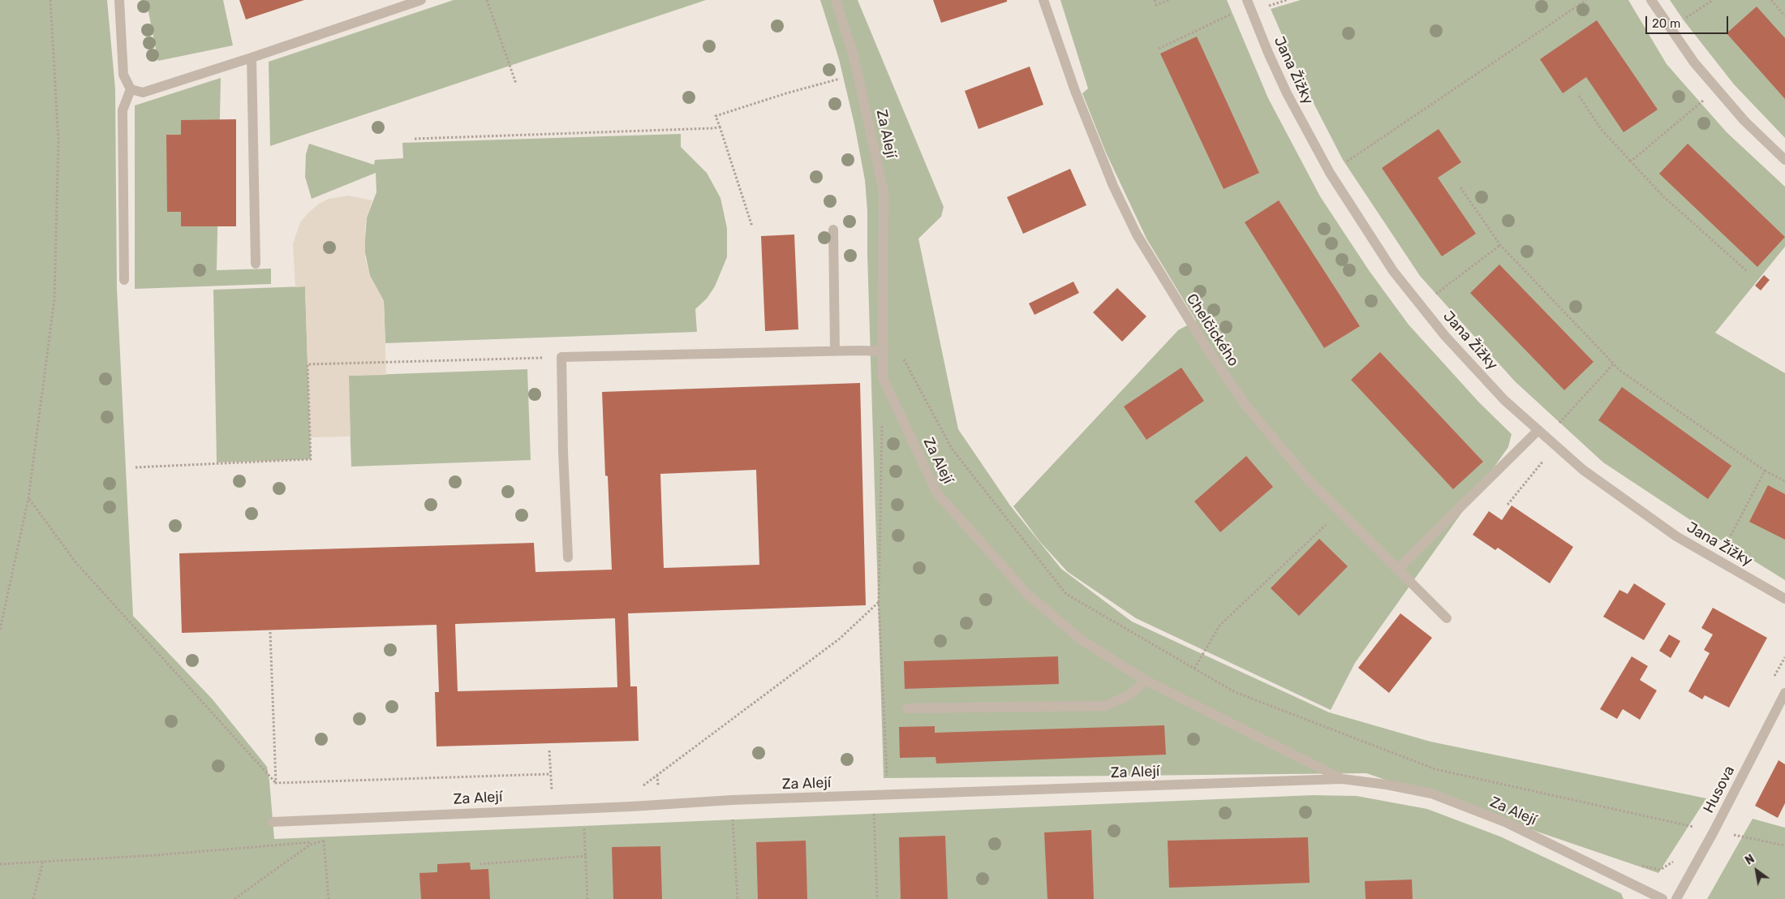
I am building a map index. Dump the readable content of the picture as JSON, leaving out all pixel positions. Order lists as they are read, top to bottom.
{
  "streets": {
    "street": [
      "Jana Žižky",
      "Za Alejí",
      "Chelčického",
      "Husova"
    ]
  },
  "scale_bar": "20 m",
  "north": "top left"
}
